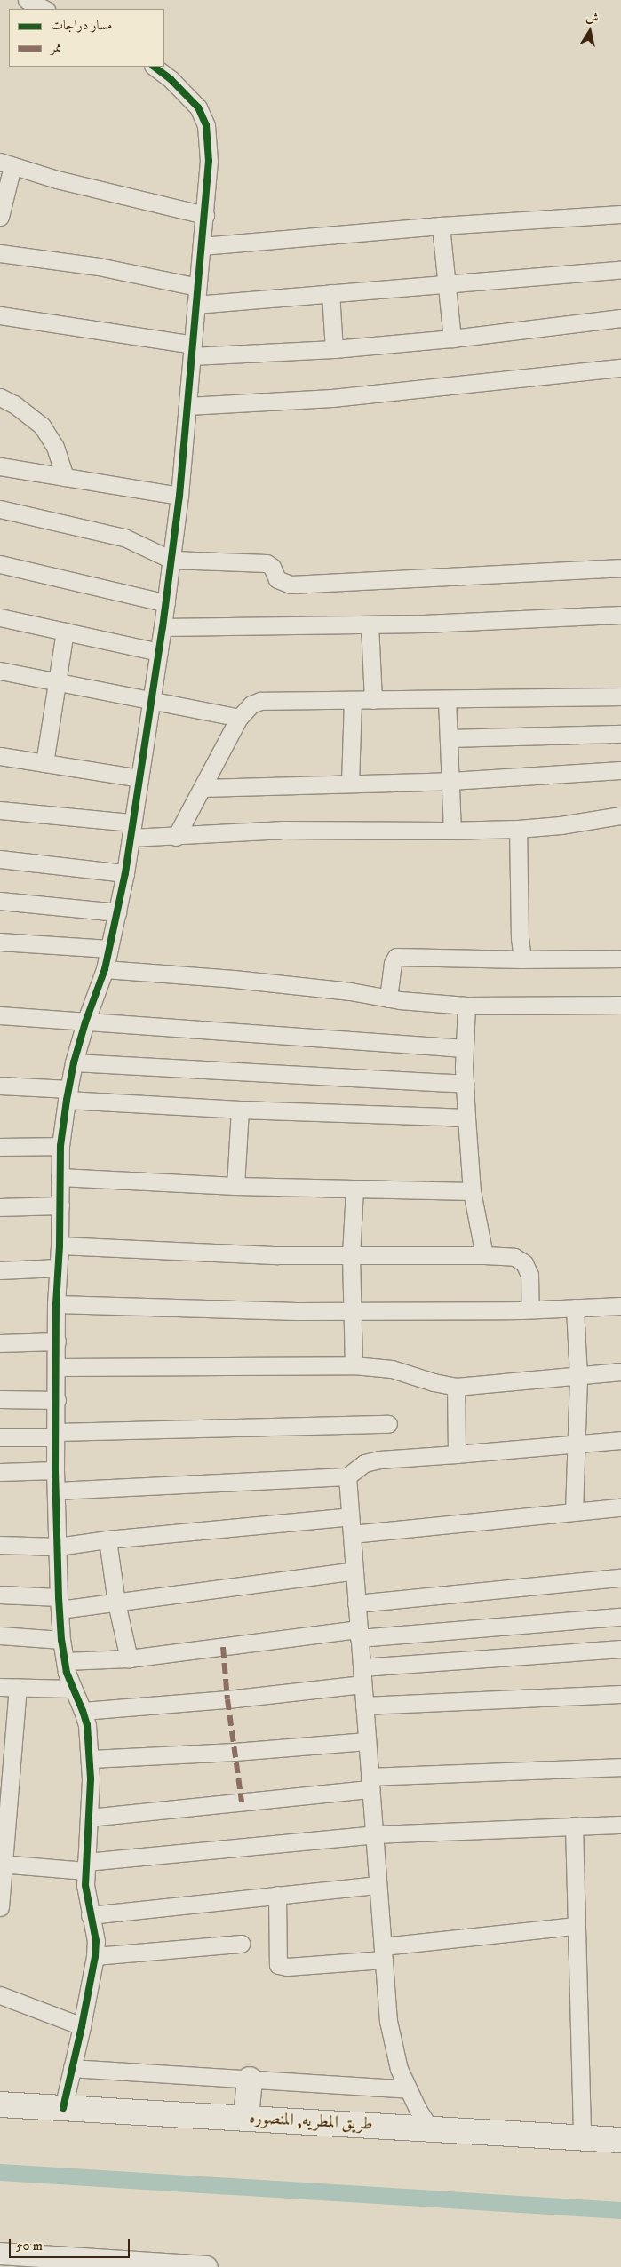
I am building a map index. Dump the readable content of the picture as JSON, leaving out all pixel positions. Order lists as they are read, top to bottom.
{
  "streets": {
    "main road": ["طريق المطريه, المنصوره"]
  },
  "legend": ["مسار دراجات", "ممر"],
  "scale_bar": "50 m",
  "north": "top"
}
